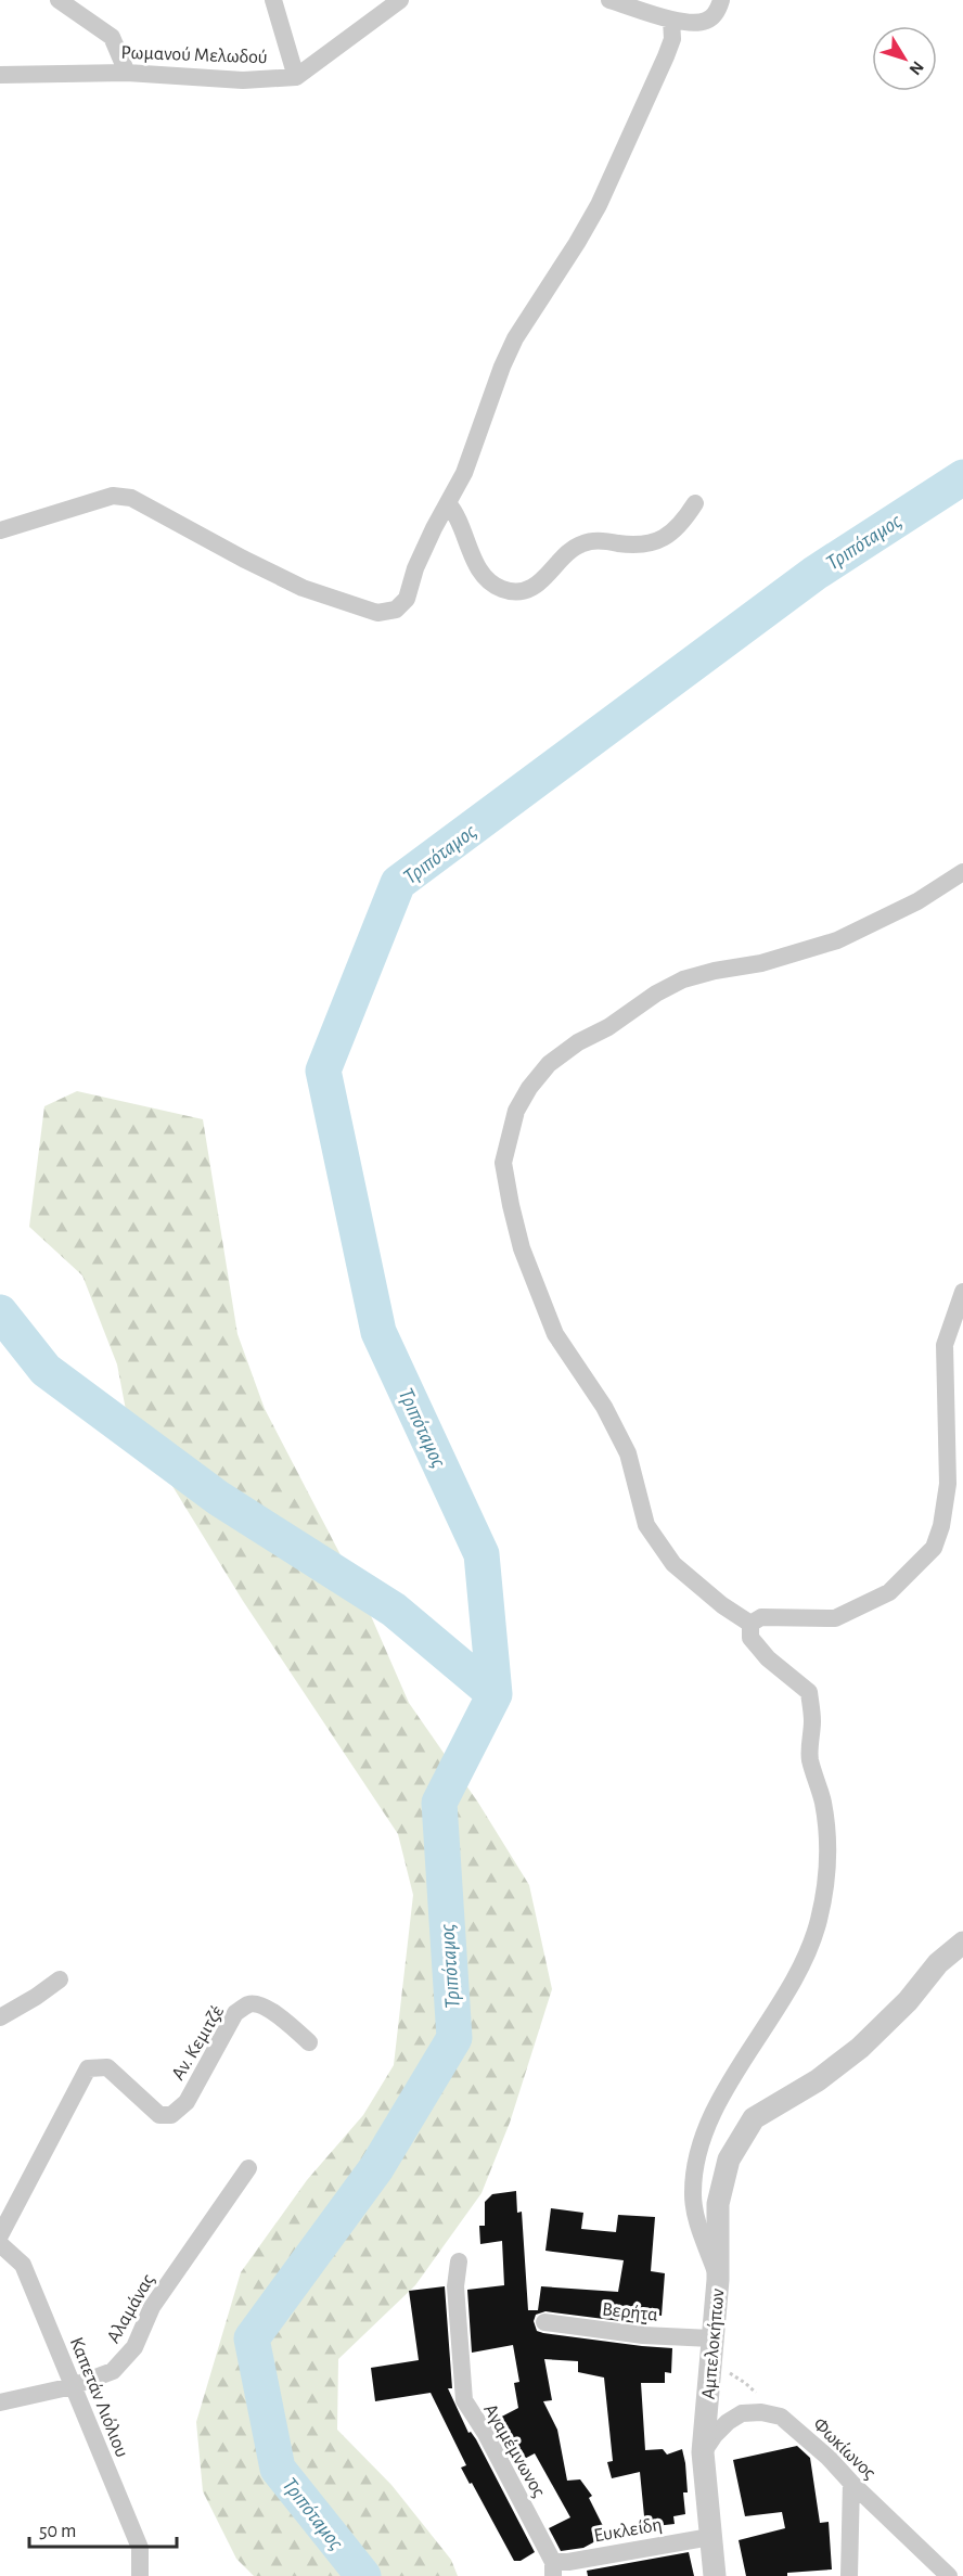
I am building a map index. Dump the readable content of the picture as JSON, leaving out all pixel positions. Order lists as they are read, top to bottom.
{
  "streets": {
    "street": [
      "Ρωμανού Μελωδού",
      "Αν. Κεμιτζέ",
      "Αλαμάνας",
      "Βερήτα",
      "Αμπελοκήπων",
      "Καπετάν Λιόλιου",
      "Φωκίωνος",
      "Αγαμέμνωνος",
      "Ευκλείδη"
    ]
  },
  "crossings": [
    ["Αλαμάνας", "Καπετάν Λιόλιου"],
    ["Βερήτα", "Αμπελοκήπων"],
    ["Αμπελοκήπων", "Ευκλείδη"],
    ["Αγαμέμνωνος", "Ευκλείδη"]
  ],
  "water": ["Τριπόταμος"],
  "scale_bar": "50 m",
  "north": "bottom right"
}
